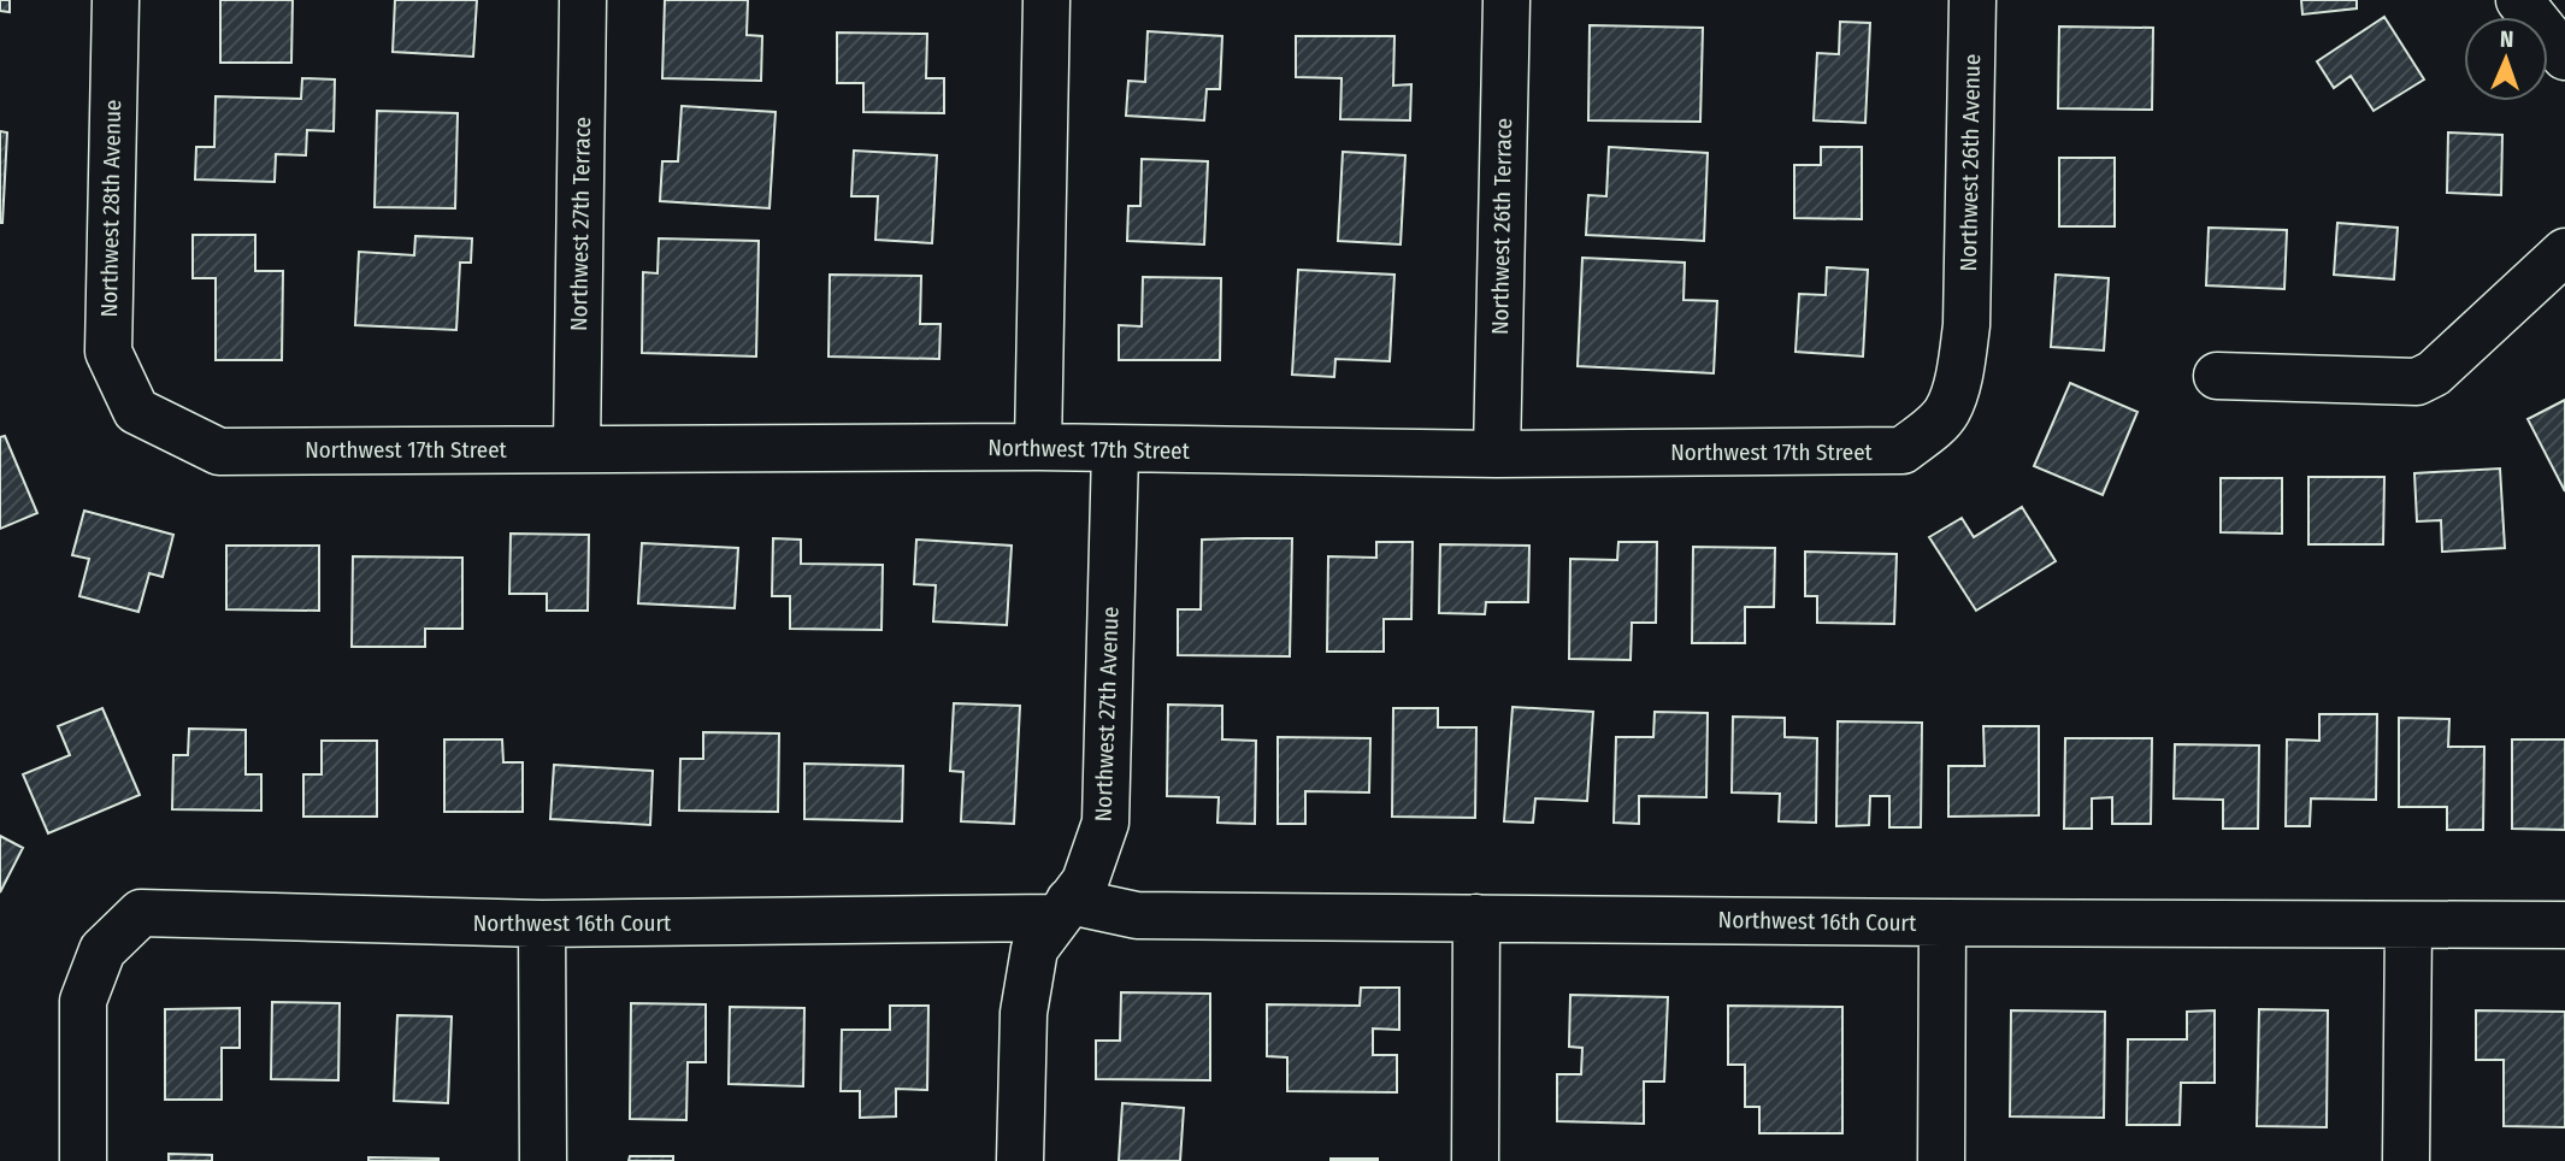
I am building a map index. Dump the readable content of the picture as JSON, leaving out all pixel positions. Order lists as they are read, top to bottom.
{
  "streets": {
    "street": [
      "Northwest 26th Avenue",
      "Northwest 28th Avenue",
      "Northwest 27th Terrace",
      "Northwest 26th Terrace",
      "Northwest 17th Street",
      "Northwest 27th Avenue",
      "Northwest 16th Court"
    ]
  },
  "crossings": [
    ["Northwest 26th Avenue", "Northwest 17th Street"],
    ["Northwest 28th Avenue", "Northwest 17th Street"],
    ["Northwest 27th Terrace", "Northwest 17th Street"],
    ["Northwest 26th Terrace", "Northwest 17th Street"],
    ["Northwest 17th Street", "Northwest 27th Avenue"],
    ["Northwest 27th Avenue", "Northwest 16th Court"]
  ],
  "north": "top"
}
